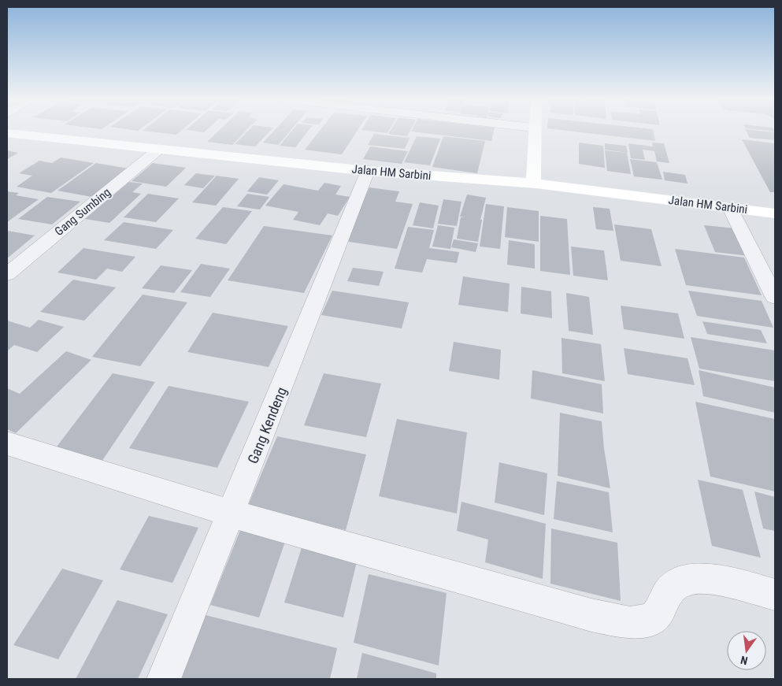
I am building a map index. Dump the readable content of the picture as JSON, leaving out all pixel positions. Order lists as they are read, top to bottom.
{
  "streets": {
    "main road": ["Jalan HM Sarbini"],
    "street": ["Gang Sumbing", "Gang Kendeng"]
  },
  "crossings": [
    ["Jalan HM Sarbini", "Gang Sumbing"],
    ["Jalan HM Sarbini", "Gang Kendeng"]
  ],
  "north": "bottom"
}
